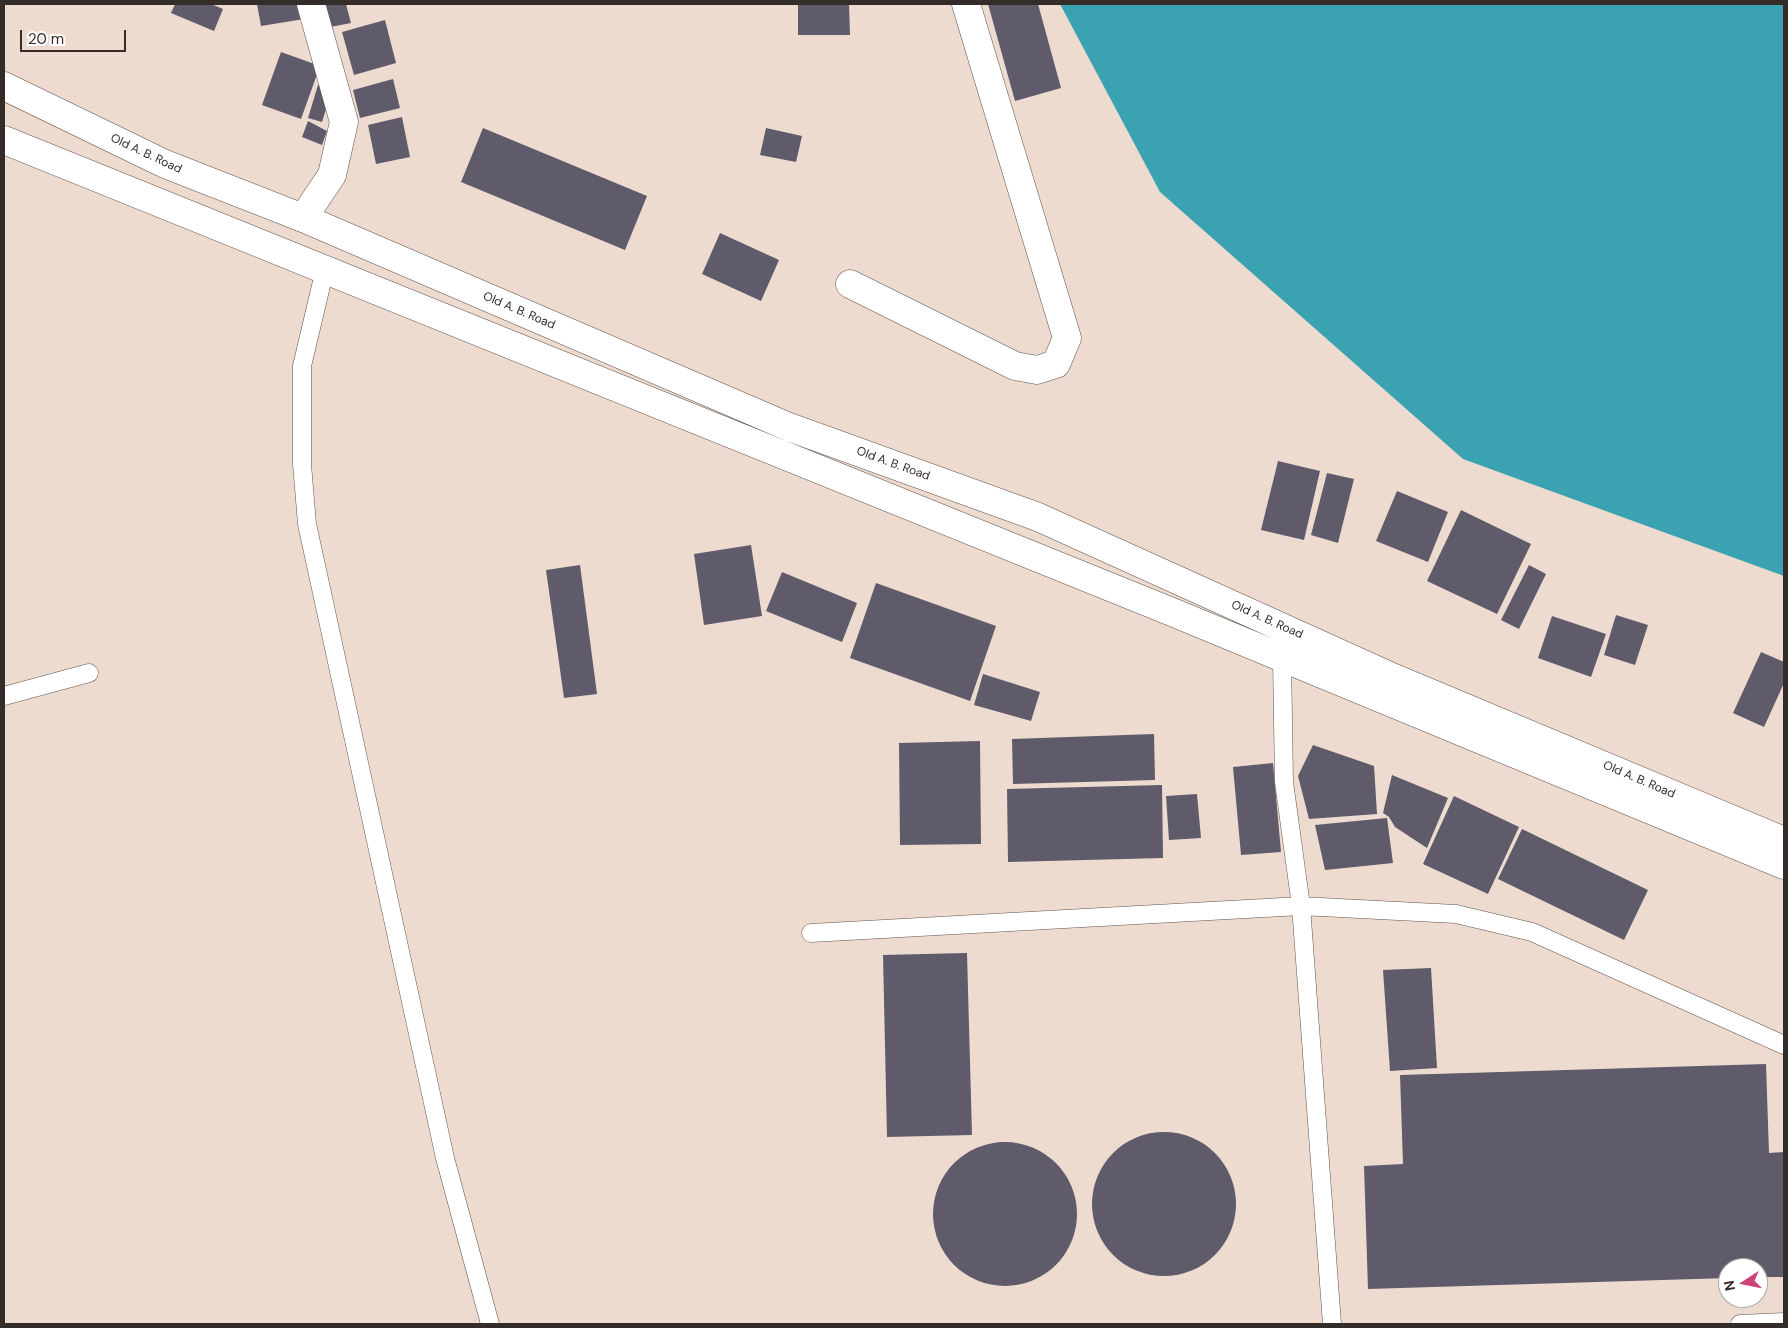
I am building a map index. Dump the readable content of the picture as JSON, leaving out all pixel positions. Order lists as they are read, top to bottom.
{
  "streets": {
    "main road": ["Old A. B. Road"]
  },
  "scale_bar": "20 m",
  "north": "left"
}
